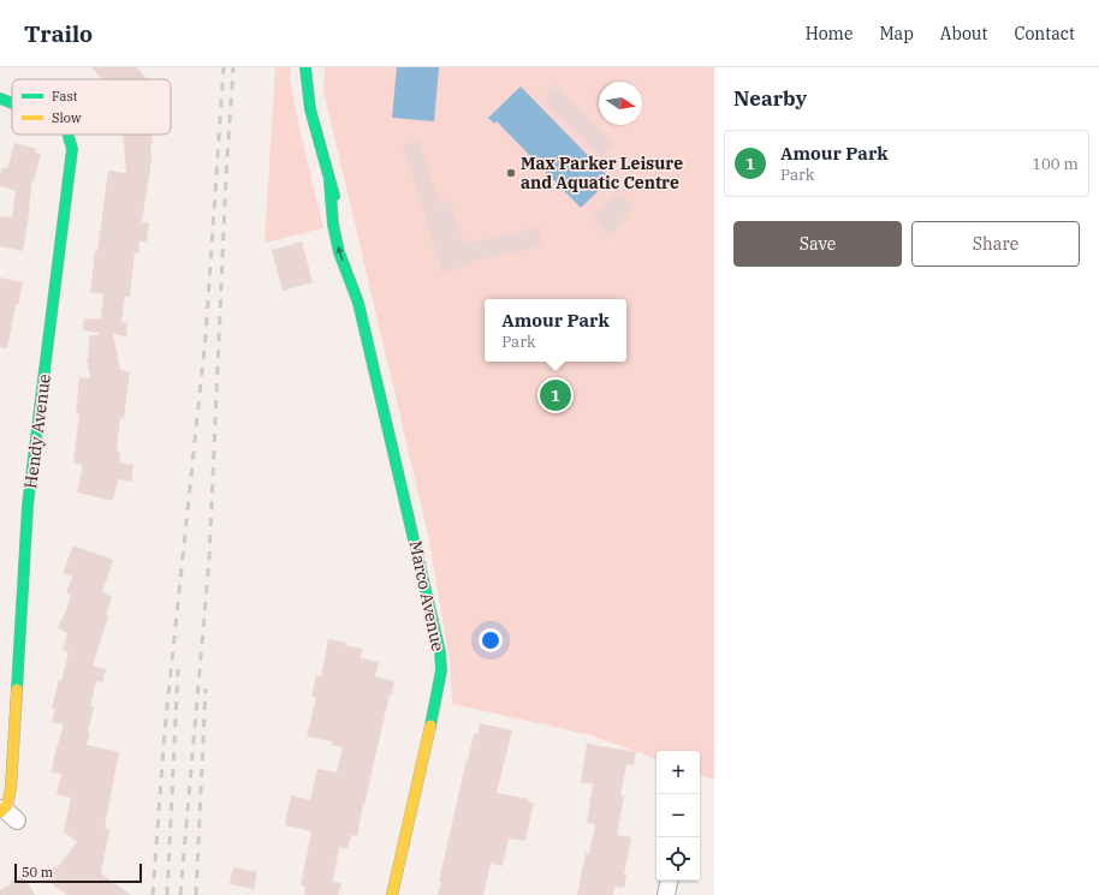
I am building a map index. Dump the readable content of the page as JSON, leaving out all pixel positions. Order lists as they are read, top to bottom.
{
  "streets": {
    "street": ["Hendy Avenue", "Marco Avenue"]
  },
  "places": ["Max Parker Leisure and Aquatic Centre"],
  "legend": ["Fast", "Slow"],
  "scale_bar": "50 m",
  "north": "right",
  "page": {
    "header": "Trailo",
    "nav": [
      "Home",
      "Map",
      "About",
      "Contact"
    ],
    "heading": "Nearby",
    "list": [
      {
        "mark": "1",
        "name": "Amour Park",
        "note": "Park",
        "value": "100 m"
      }
    ],
    "buttons": ["Save", "Share"],
    "popup": ["Amour Park", "Park"],
    "pins": "1",
    "map_buttons": ["+", "−"],
    "scale": "50 m"
  }
}
